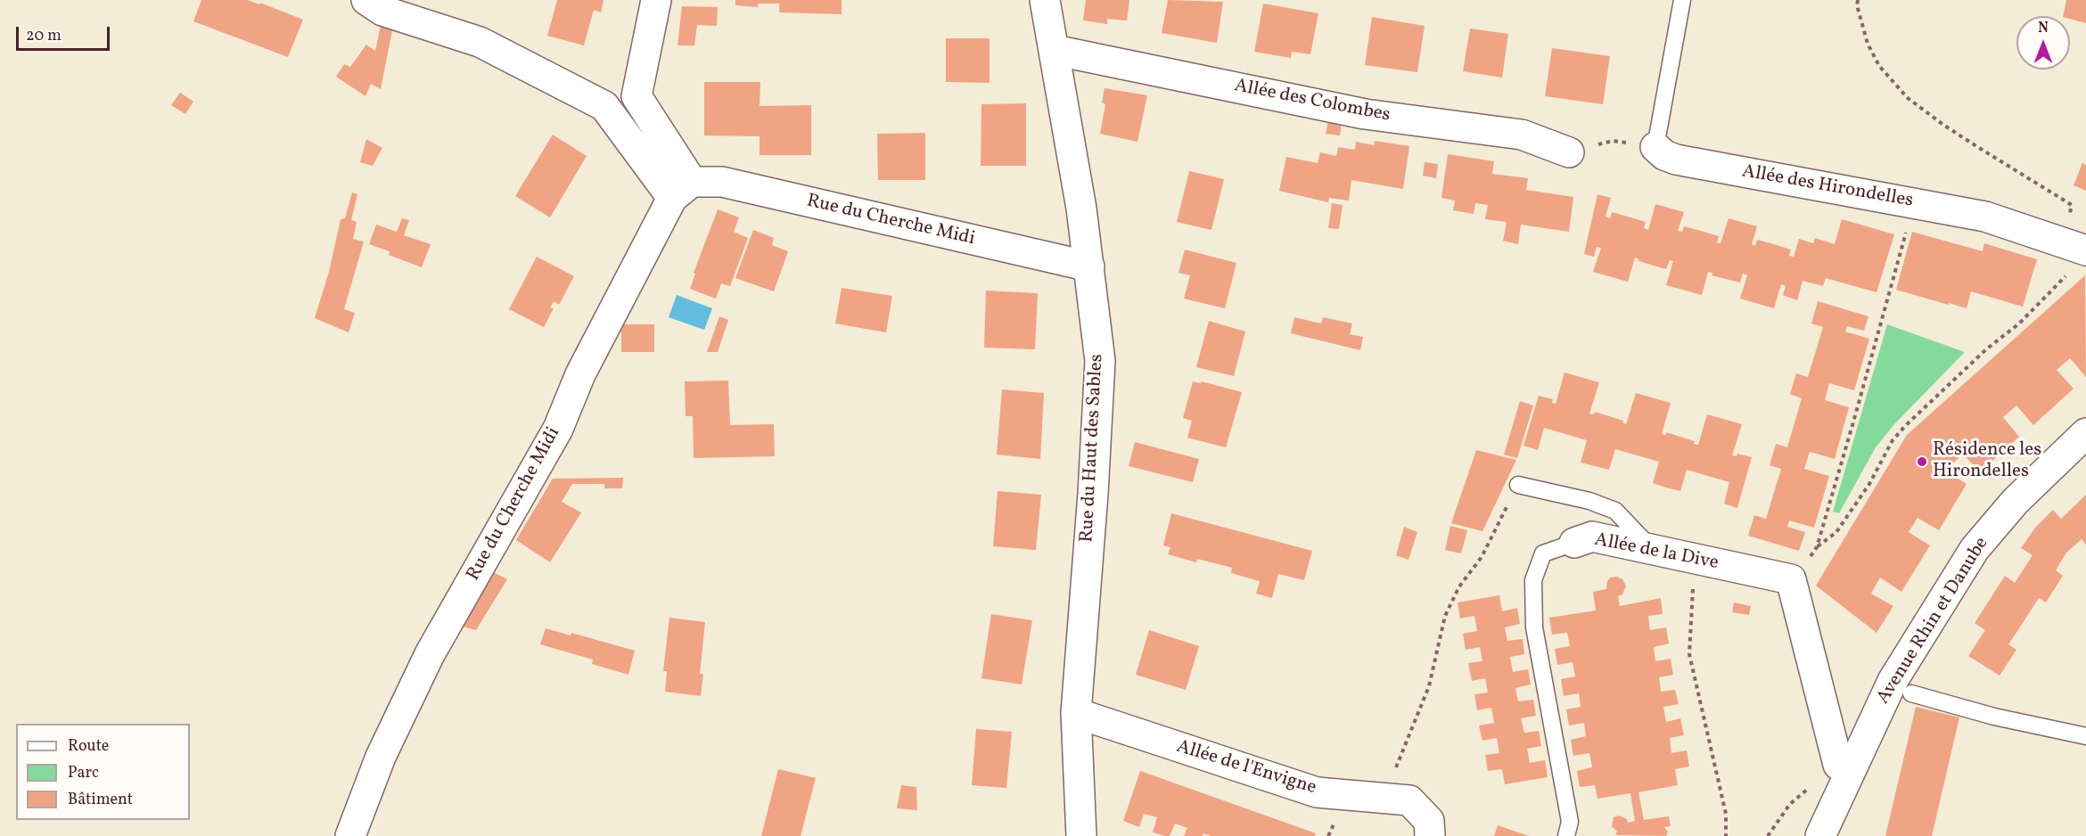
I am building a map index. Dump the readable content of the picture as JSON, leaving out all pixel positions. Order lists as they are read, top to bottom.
{
  "streets": {
    "street": [
      "Allée des Colombes",
      "Allée des Hirondelles",
      "Rue du Cherche Midi",
      "Rue du Haut des Sables",
      "Allée de la Dive",
      "Avenue Rhin et Danube",
      "Allée de l'Envigne"
    ]
  },
  "crossings": [
    ["Allée des Colombes", "Rue du Haut des Sables"],
    ["Rue du Cherche Midi", "Rue du Haut des Sables"],
    ["Rue du Haut des Sables", "Allée de l'Envigne"]
  ],
  "places": ["Résidence les Hirondelles"],
  "legend": ["Route", "Parc", "Bâtiment"],
  "scale_bar": "20 m",
  "north": "top"
}
